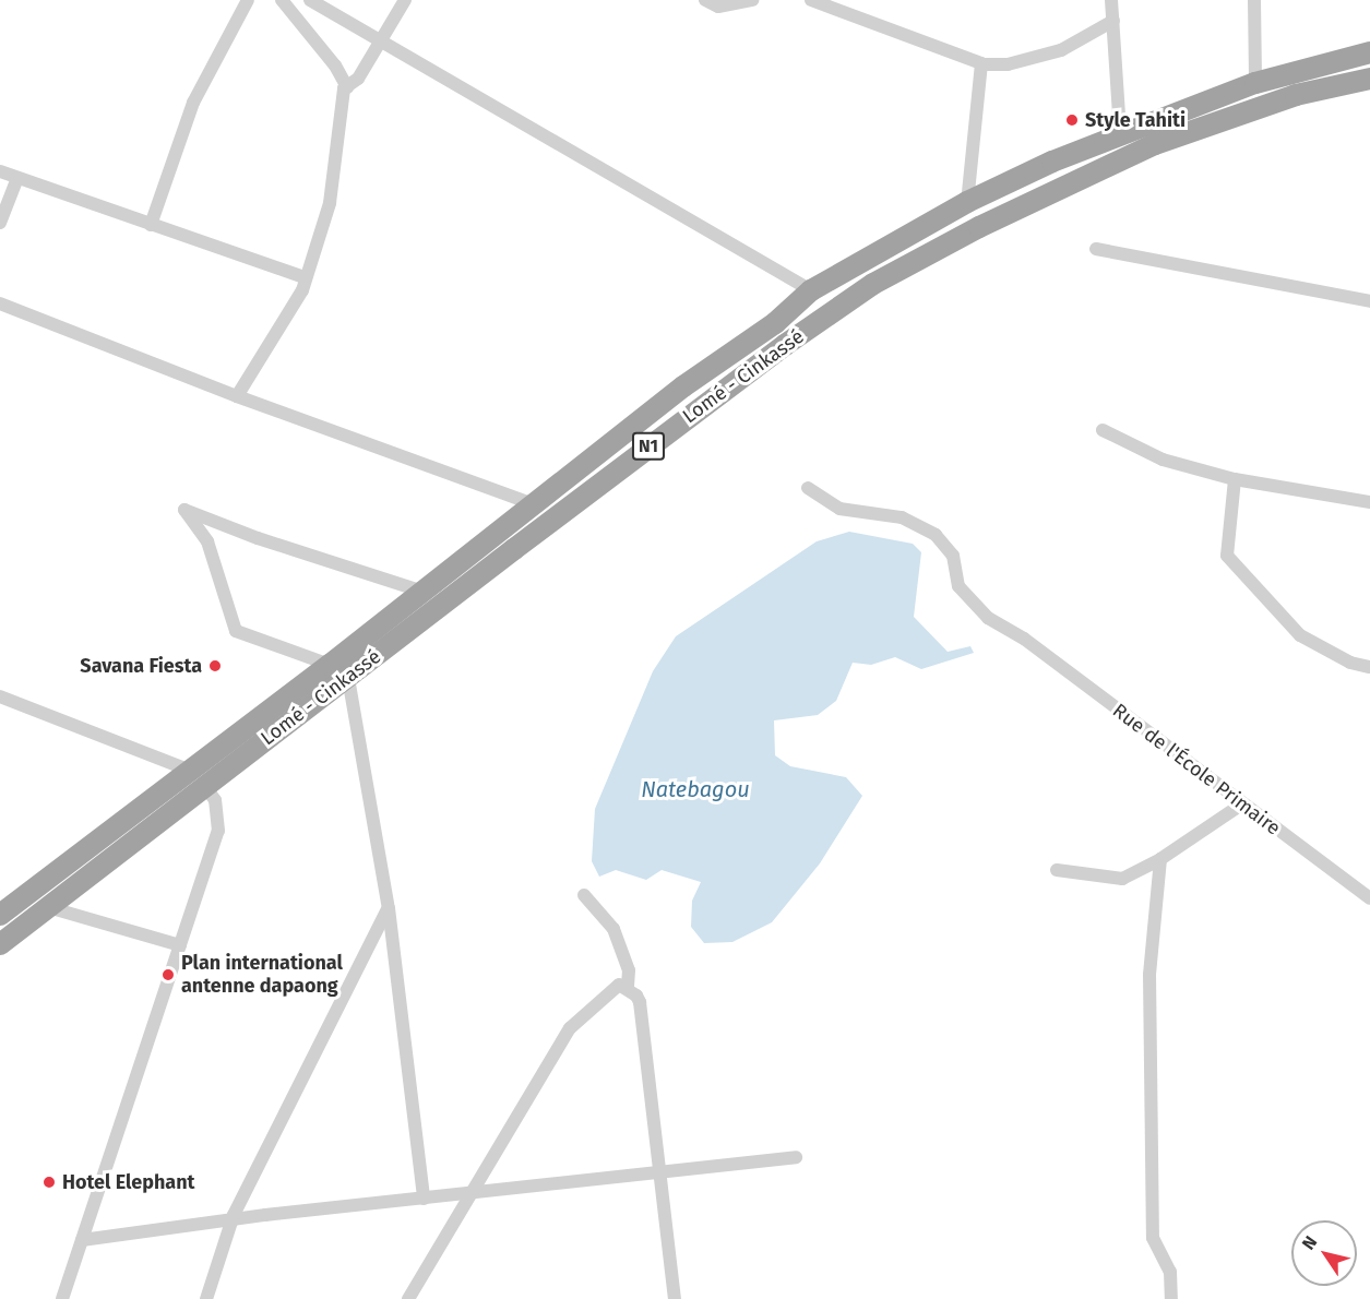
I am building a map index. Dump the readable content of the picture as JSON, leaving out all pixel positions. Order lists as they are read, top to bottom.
{
  "streets": {
    "highway": ["Lomé - Cinkassé", "N1"],
    "street": ["Rue de l'École Primaire"]
  },
  "water": ["Natebagou"],
  "places": [
    "Style Tahiti",
    "Savana Fiesta",
    "Plan international antenne dapaong",
    "Hotel Elephant"
  ],
  "north": "top left"
}
